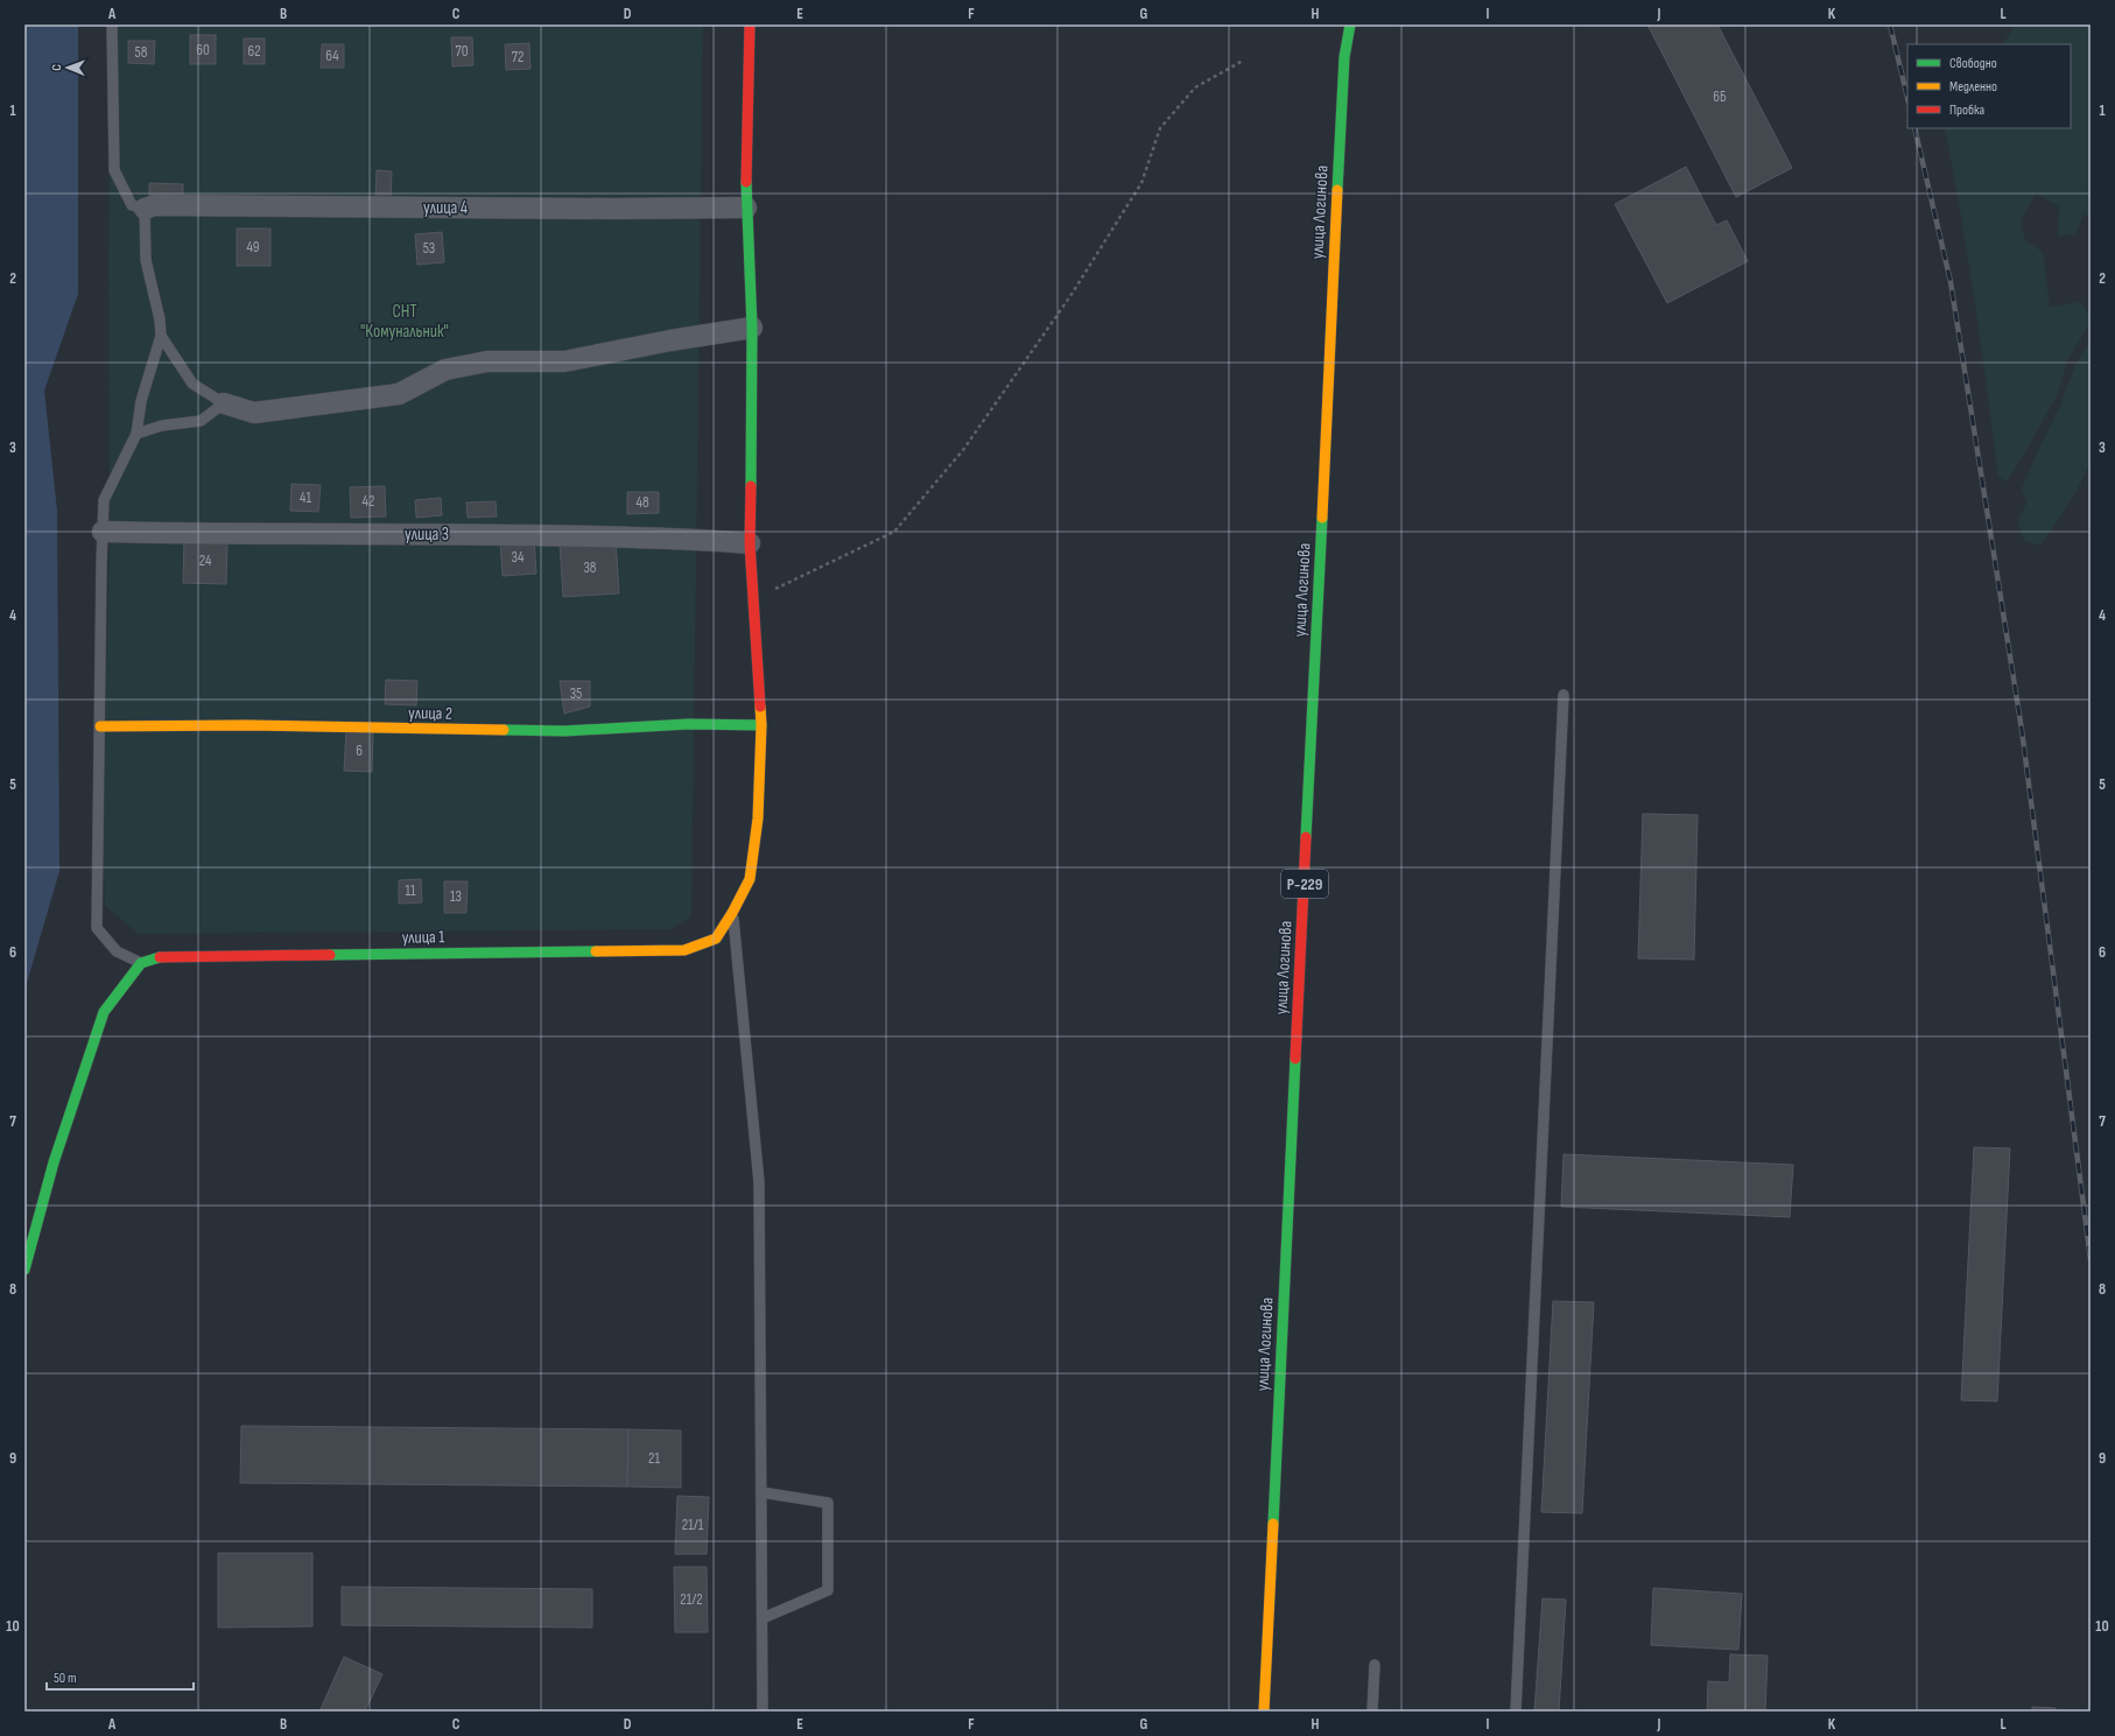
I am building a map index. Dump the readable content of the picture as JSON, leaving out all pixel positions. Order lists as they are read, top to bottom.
{
  "streets": {
    "street": [
      "улица 4",
      "улица Логинова",
      "улица 3",
      "улица 2",
      "Р-229",
      "улица 1"
    ]
  },
  "crossings": [
    ["улица 4", "улица 1"],
    ["улица 3", "улица 1"],
    ["улица 2", "улица 1"]
  ],
  "parks": ["СНТ \"Комунальник\""],
  "house_numbers": [
    "60",
    "62",
    "70",
    "58",
    "64",
    "72",
    "6Б",
    "49",
    "53",
    "41",
    "42",
    "48",
    "34",
    "24",
    "38",
    "35",
    "6",
    "11",
    "13",
    "21",
    "21/1",
    "21/2"
  ],
  "legend": ["Свободно", "Медленно", "Пробка"],
  "scale_bar": "50 m",
  "north": "left",
  "grid": {
    "columns": [
      "A",
      "B",
      "C",
      "D",
      "E",
      "F",
      "G",
      "H",
      "I",
      "J",
      "K",
      "L"
    ],
    "rows": [
      "1",
      "2",
      "3",
      "4",
      "5",
      "6",
      "7",
      "8",
      "9",
      "10"
    ]
  }
}
